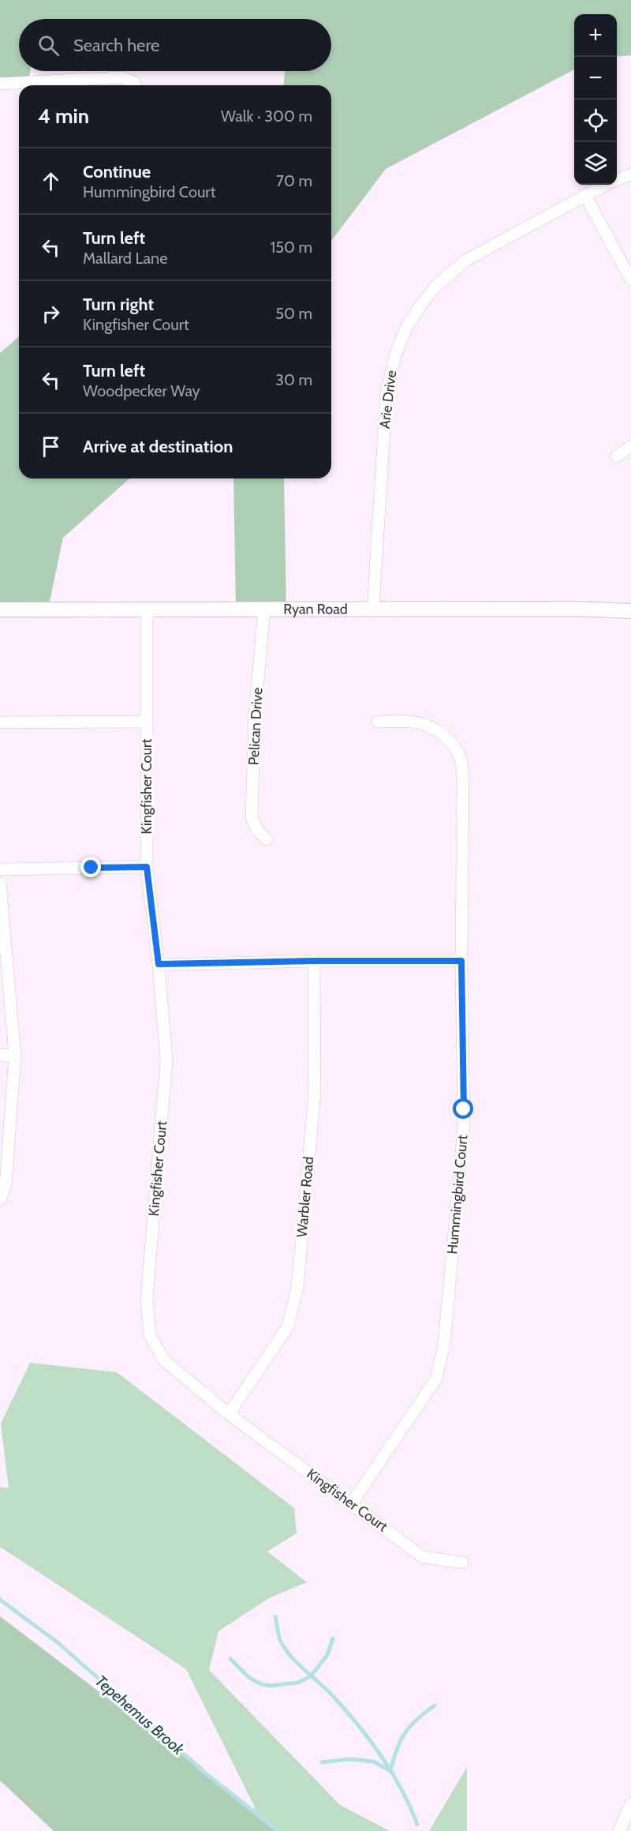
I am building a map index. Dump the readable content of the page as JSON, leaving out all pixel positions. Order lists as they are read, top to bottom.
{
  "streets": {
    "street": [
      "Arie Drive",
      "Ryan Road",
      "Pelican Drive",
      "Kingfisher Court",
      "Hummingbird Court",
      "Warbler Road"
    ]
  },
  "crossings": [
    ["Arie Drive", "Ryan Road"],
    ["Ryan Road", "Pelican Drive"],
    ["Ryan Road", "Kingfisher Court"],
    ["Kingfisher Court", "Hummingbird Court"],
    ["Kingfisher Court", "Warbler Road"]
  ],
  "water": ["Tepehemus Brook"],
  "page": {
    "map_buttons": ["+", "−"],
    "search": "Search here",
    "heading": ["4 min", "Walk · 300 m"],
    "list": [
      ["Continue", "Hummingbird Court", "70 m"],
      ["Turn left", "Mallard Lane", "150 m"],
      ["Turn right", "Kingfisher Court", "50 m"],
      ["Turn left", "Woodpecker Way", "30 m"],
      "Arrive at destination"
    ]
  }
}
